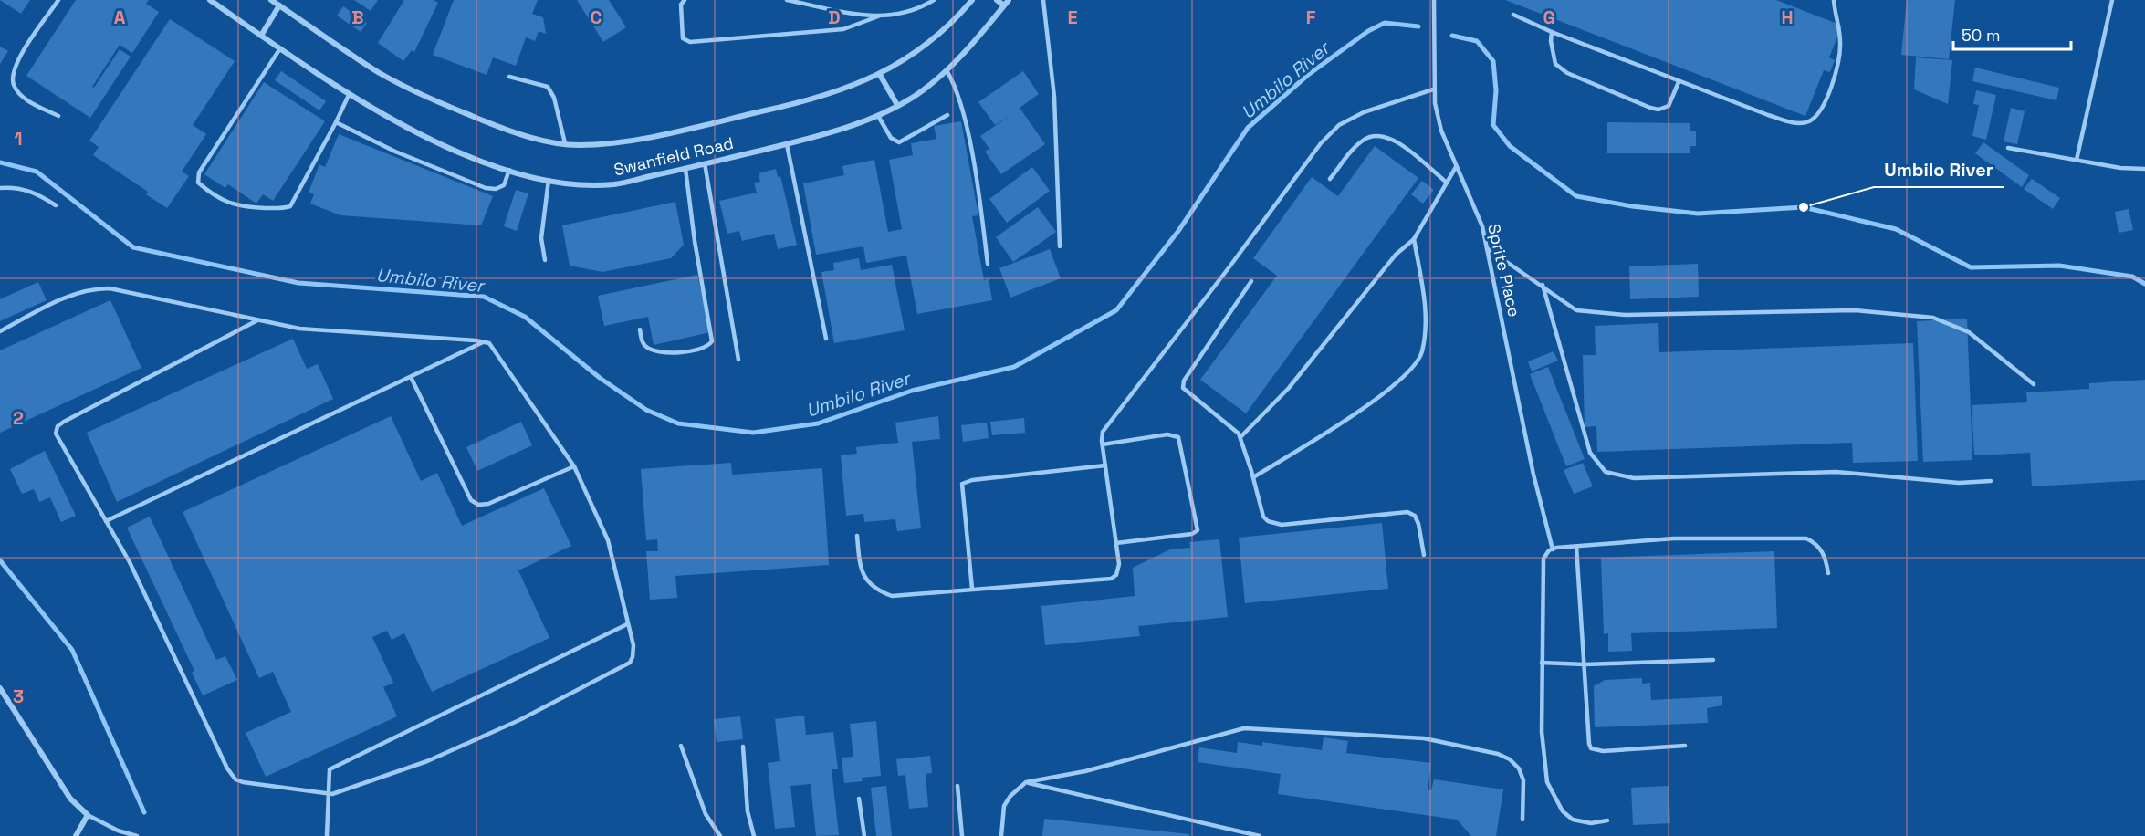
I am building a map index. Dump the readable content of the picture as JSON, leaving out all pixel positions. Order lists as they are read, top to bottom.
{
  "streets": {
    "street": ["Swanfield Road"],
    "lane": ["Sprite Place"]
  },
  "water": ["Umbilo River"],
  "places": ["Umbilo River"],
  "scale_bar": "50 m",
  "grid": {
    "columns": [
      "A",
      "B",
      "C",
      "D",
      "E",
      "F",
      "G",
      "H"
    ],
    "rows": ["1", "2", "3"]
  }
}
